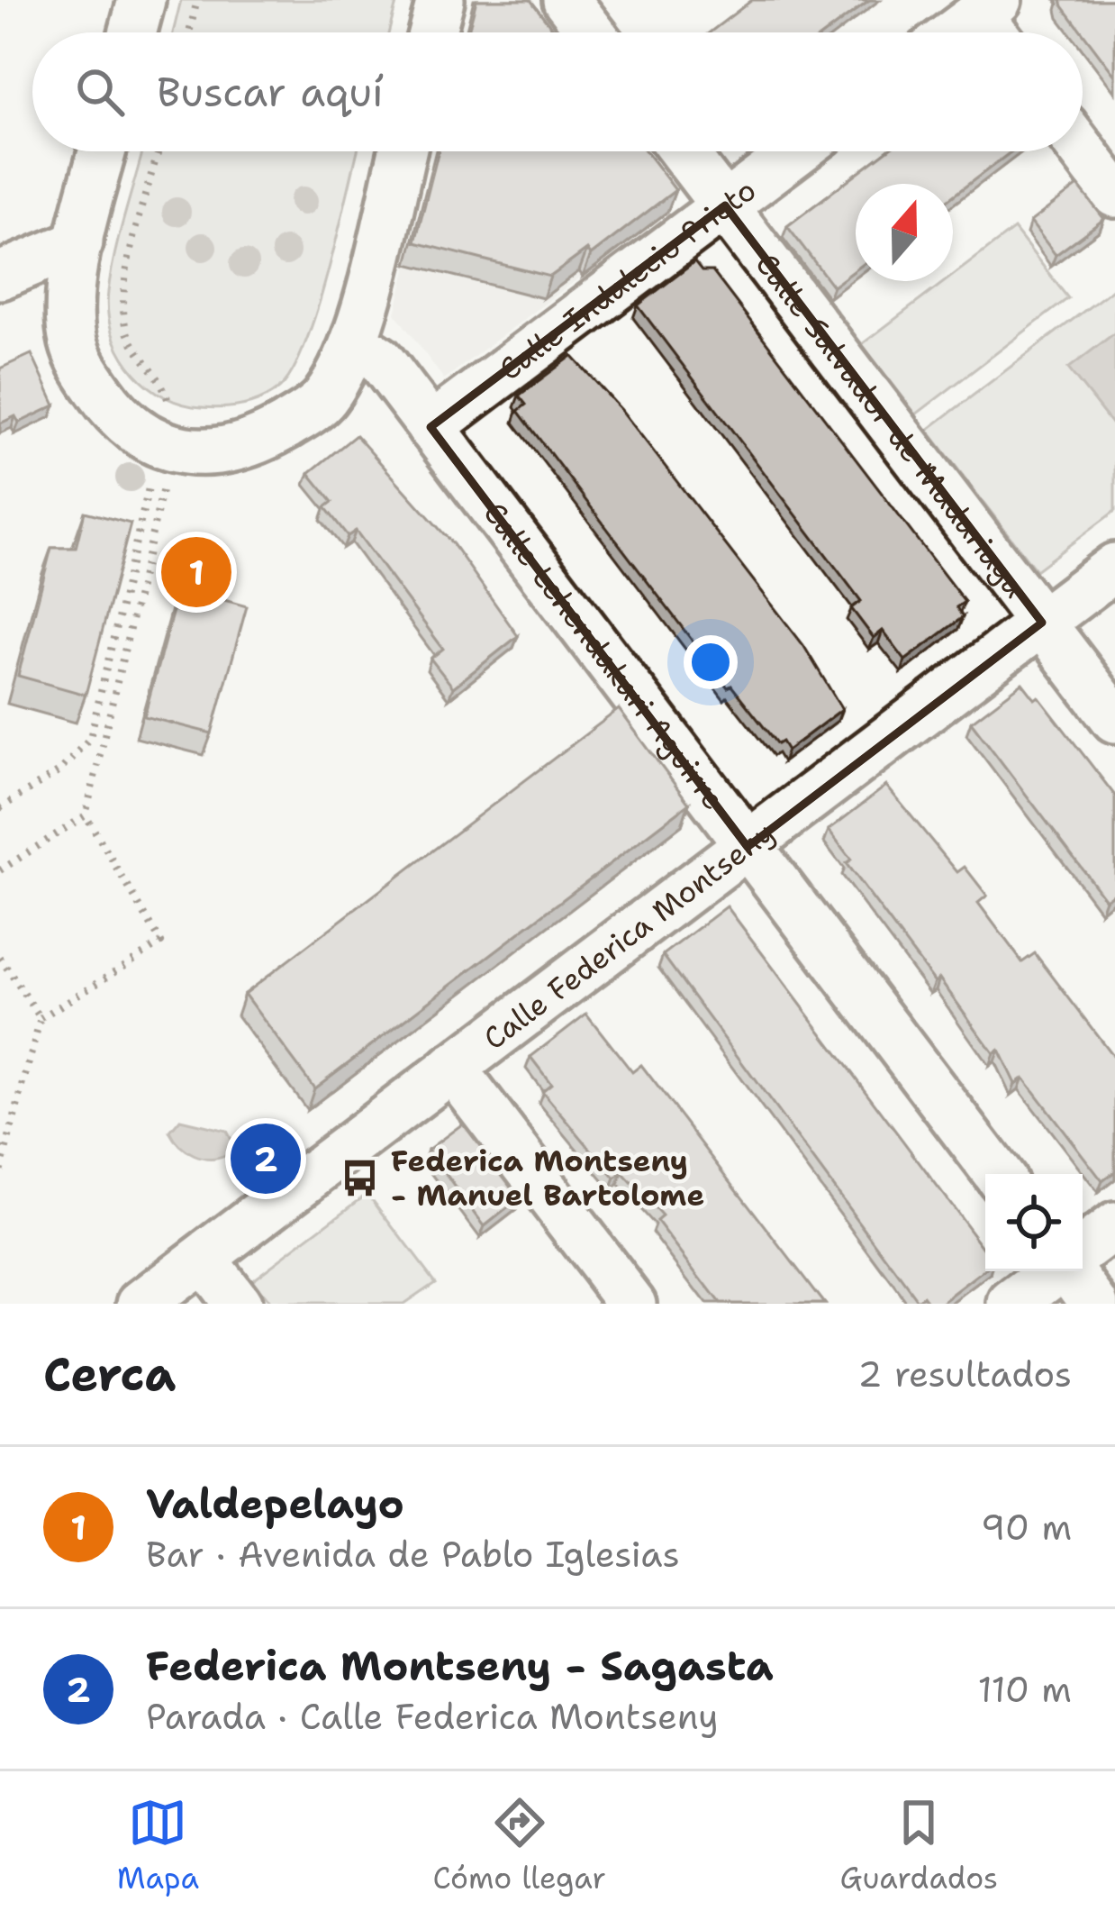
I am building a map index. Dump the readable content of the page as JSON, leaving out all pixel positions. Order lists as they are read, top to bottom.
{
  "streets": {
    "street": [
      "Calle Indalecio Prieto",
      "Calle Salvador de Madariaga",
      "Calle Lehendakari Aguirre",
      "Calle Federica Montseny"
    ]
  },
  "crossings": [
    ["Calle Indalecio Prieto", "Calle Salvador de Madariaga"],
    ["Calle Indalecio Prieto", "Calle Lehendakari Aguirre"],
    ["Calle Salvador de Madariaga", "Calle Federica Montseny"],
    ["Calle Lehendakari Aguirre", "Calle Federica Montseny"]
  ],
  "places": {
    "bus stop": ["Federica Montseny - Manuel Bartolome"]
  },
  "north": "top",
  "page": {
    "search": "Buscar aquí",
    "pins": ["1", "2"],
    "heading": ["Cerca", "2 resultados"],
    "list": [
      {
        "mark": "1",
        "name": "Valdepelayo",
        "note": "Bar · Avenida de Pablo Iglesias",
        "value": "90 m"
      },
      {
        "mark": "2",
        "name": "Federica Montseny - Sagasta",
        "note": "Parada · Calle Federica Montseny",
        "value": "110 m"
      }
    ],
    "nav": ["Mapa", "Cómo llegar", "Guardados"]
  }
}
